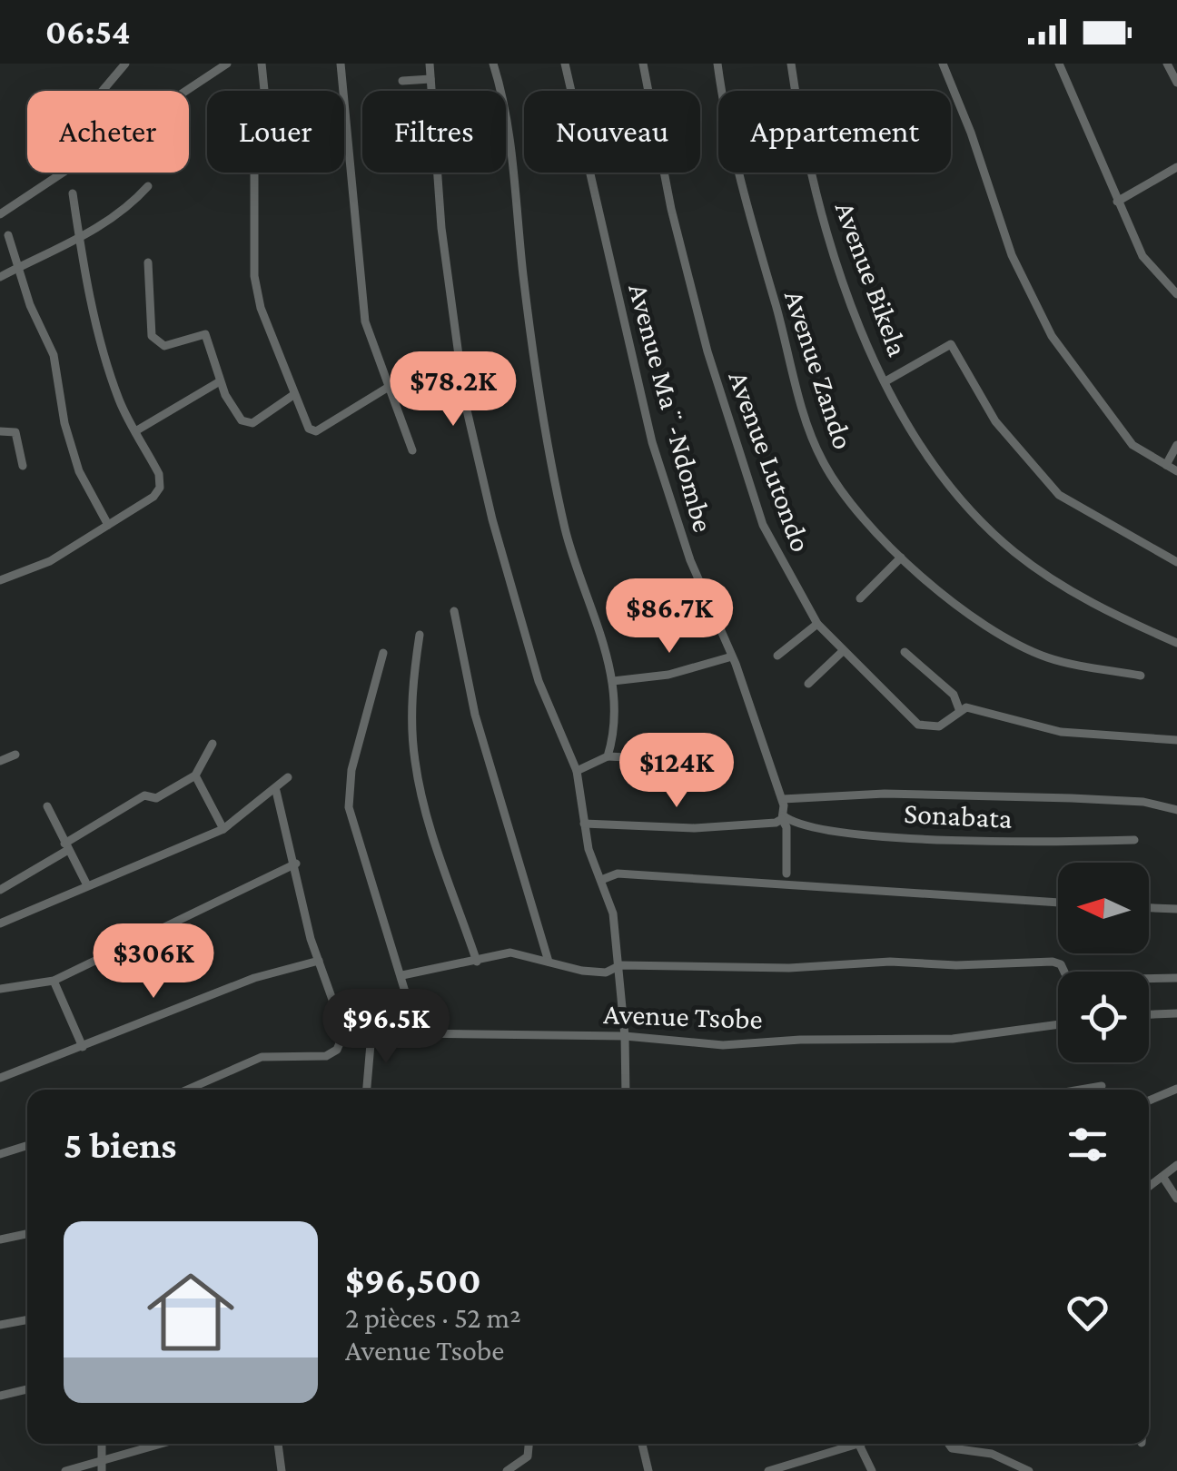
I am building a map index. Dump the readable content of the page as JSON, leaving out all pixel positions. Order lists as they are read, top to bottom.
{
  "streets": {
    "street": [
      "Avenue Bikela",
      "Avenue Zando",
      "Avenue Ma¨-Ndombe",
      "Avenue Lutondo",
      "Sonabata",
      "Avenue Tsobe"
    ]
  },
  "crossings": [
    ["Avenue Ma¨-Ndombe", "Sonabata"]
  ],
  "north": "left",
  "page": {
    "status": "06:54",
    "chip": [
      "Acheter",
      "Louer",
      "Filtres",
      "Nouveau",
      "Appartement"
    ],
    "price": [
      "$78.2K",
      "$86.7K",
      "$124K",
      "$306K",
      "$96.5K"
    ],
    "heading": "5 biens",
    "list": [
      {
        "name": "$96,500",
        "note": "2 pièces · 52 m² · Avenue Tsobe"
      }
    ]
  }
}
